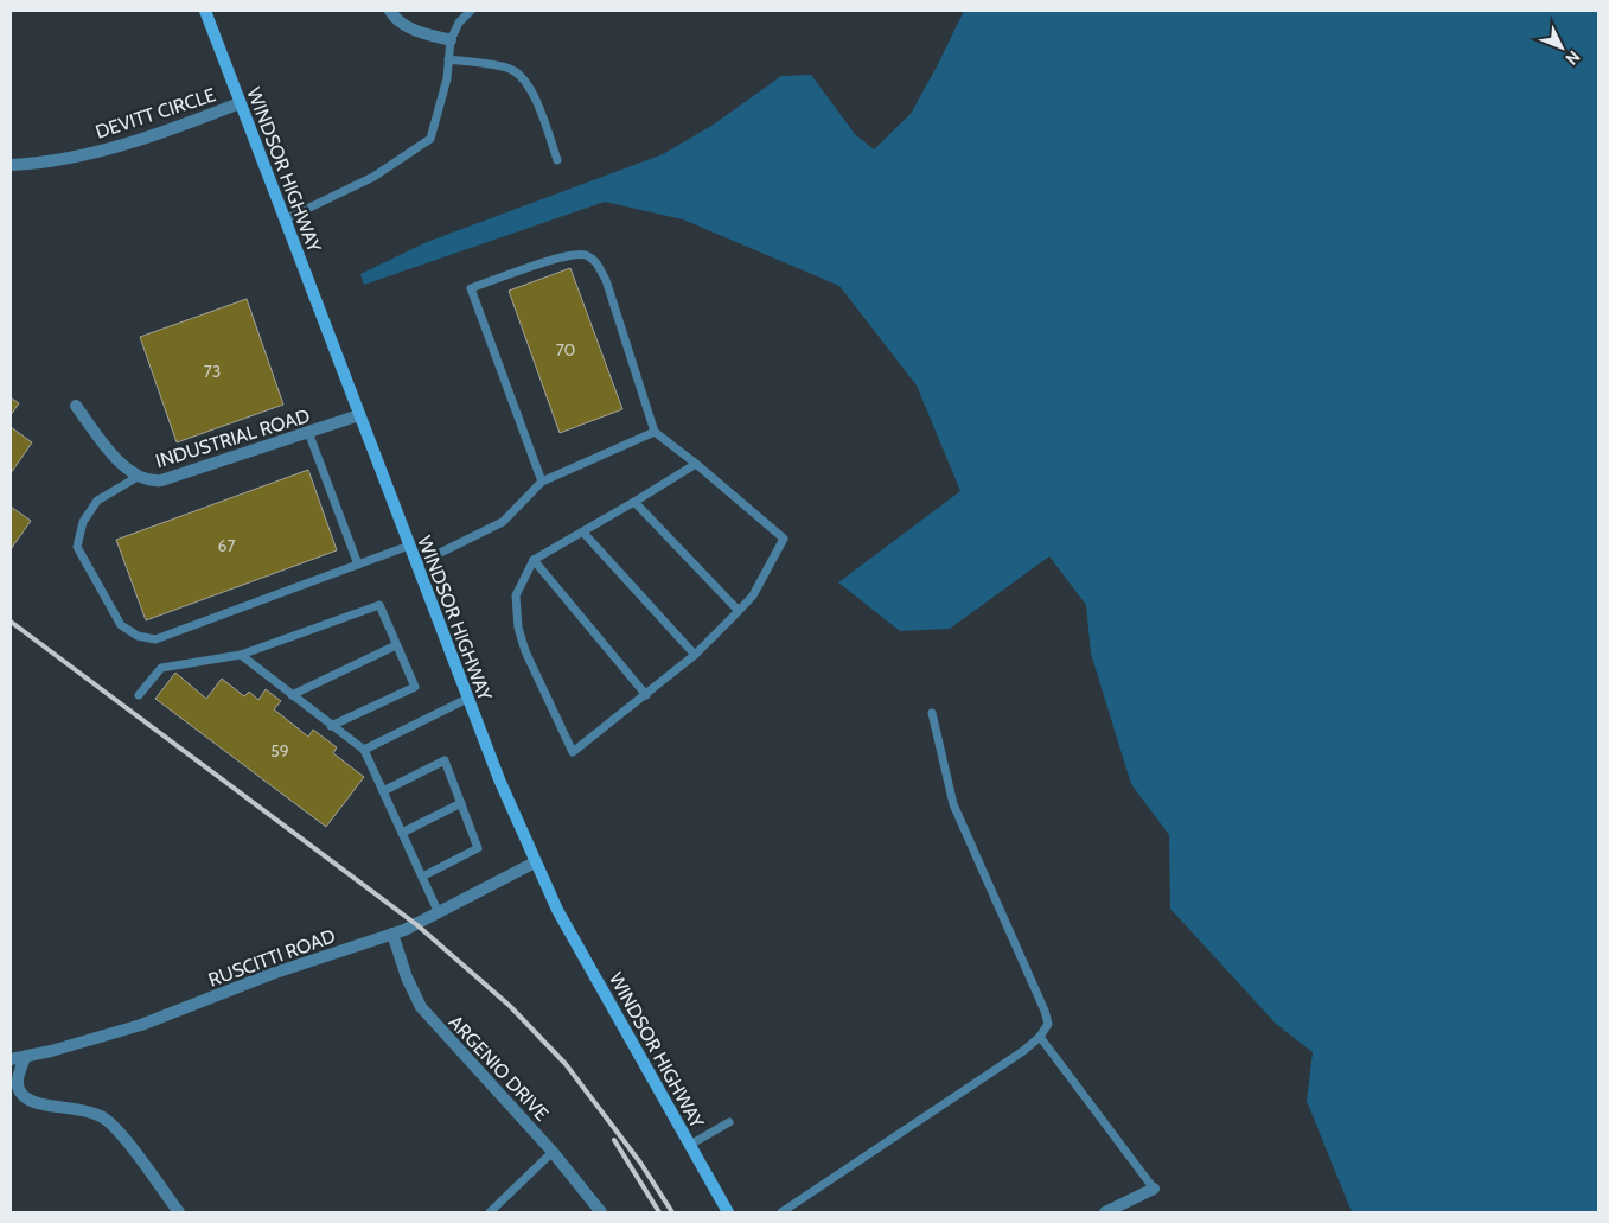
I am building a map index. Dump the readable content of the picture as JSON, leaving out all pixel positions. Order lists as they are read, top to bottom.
{
  "streets": {
    "main road": ["WINDSOR HIGHWAY"],
    "street": [
      "DEVITT CIRCLE",
      "INDUSTRIAL ROAD",
      "RUSCITTI ROAD",
      "ARGENIO DRIVE"
    ]
  },
  "crossings": [
    ["DEVITT CIRCLE", "WINDSOR HIGHWAY"],
    ["WINDSOR HIGHWAY", "INDUSTRIAL ROAD"],
    ["WINDSOR HIGHWAY", "RUSCITTI ROAD"],
    ["RUSCITTI ROAD", "ARGENIO DRIVE"]
  ],
  "house_numbers": [
    "70",
    "73",
    "67",
    "59"
  ],
  "north": "bottom right"
}
